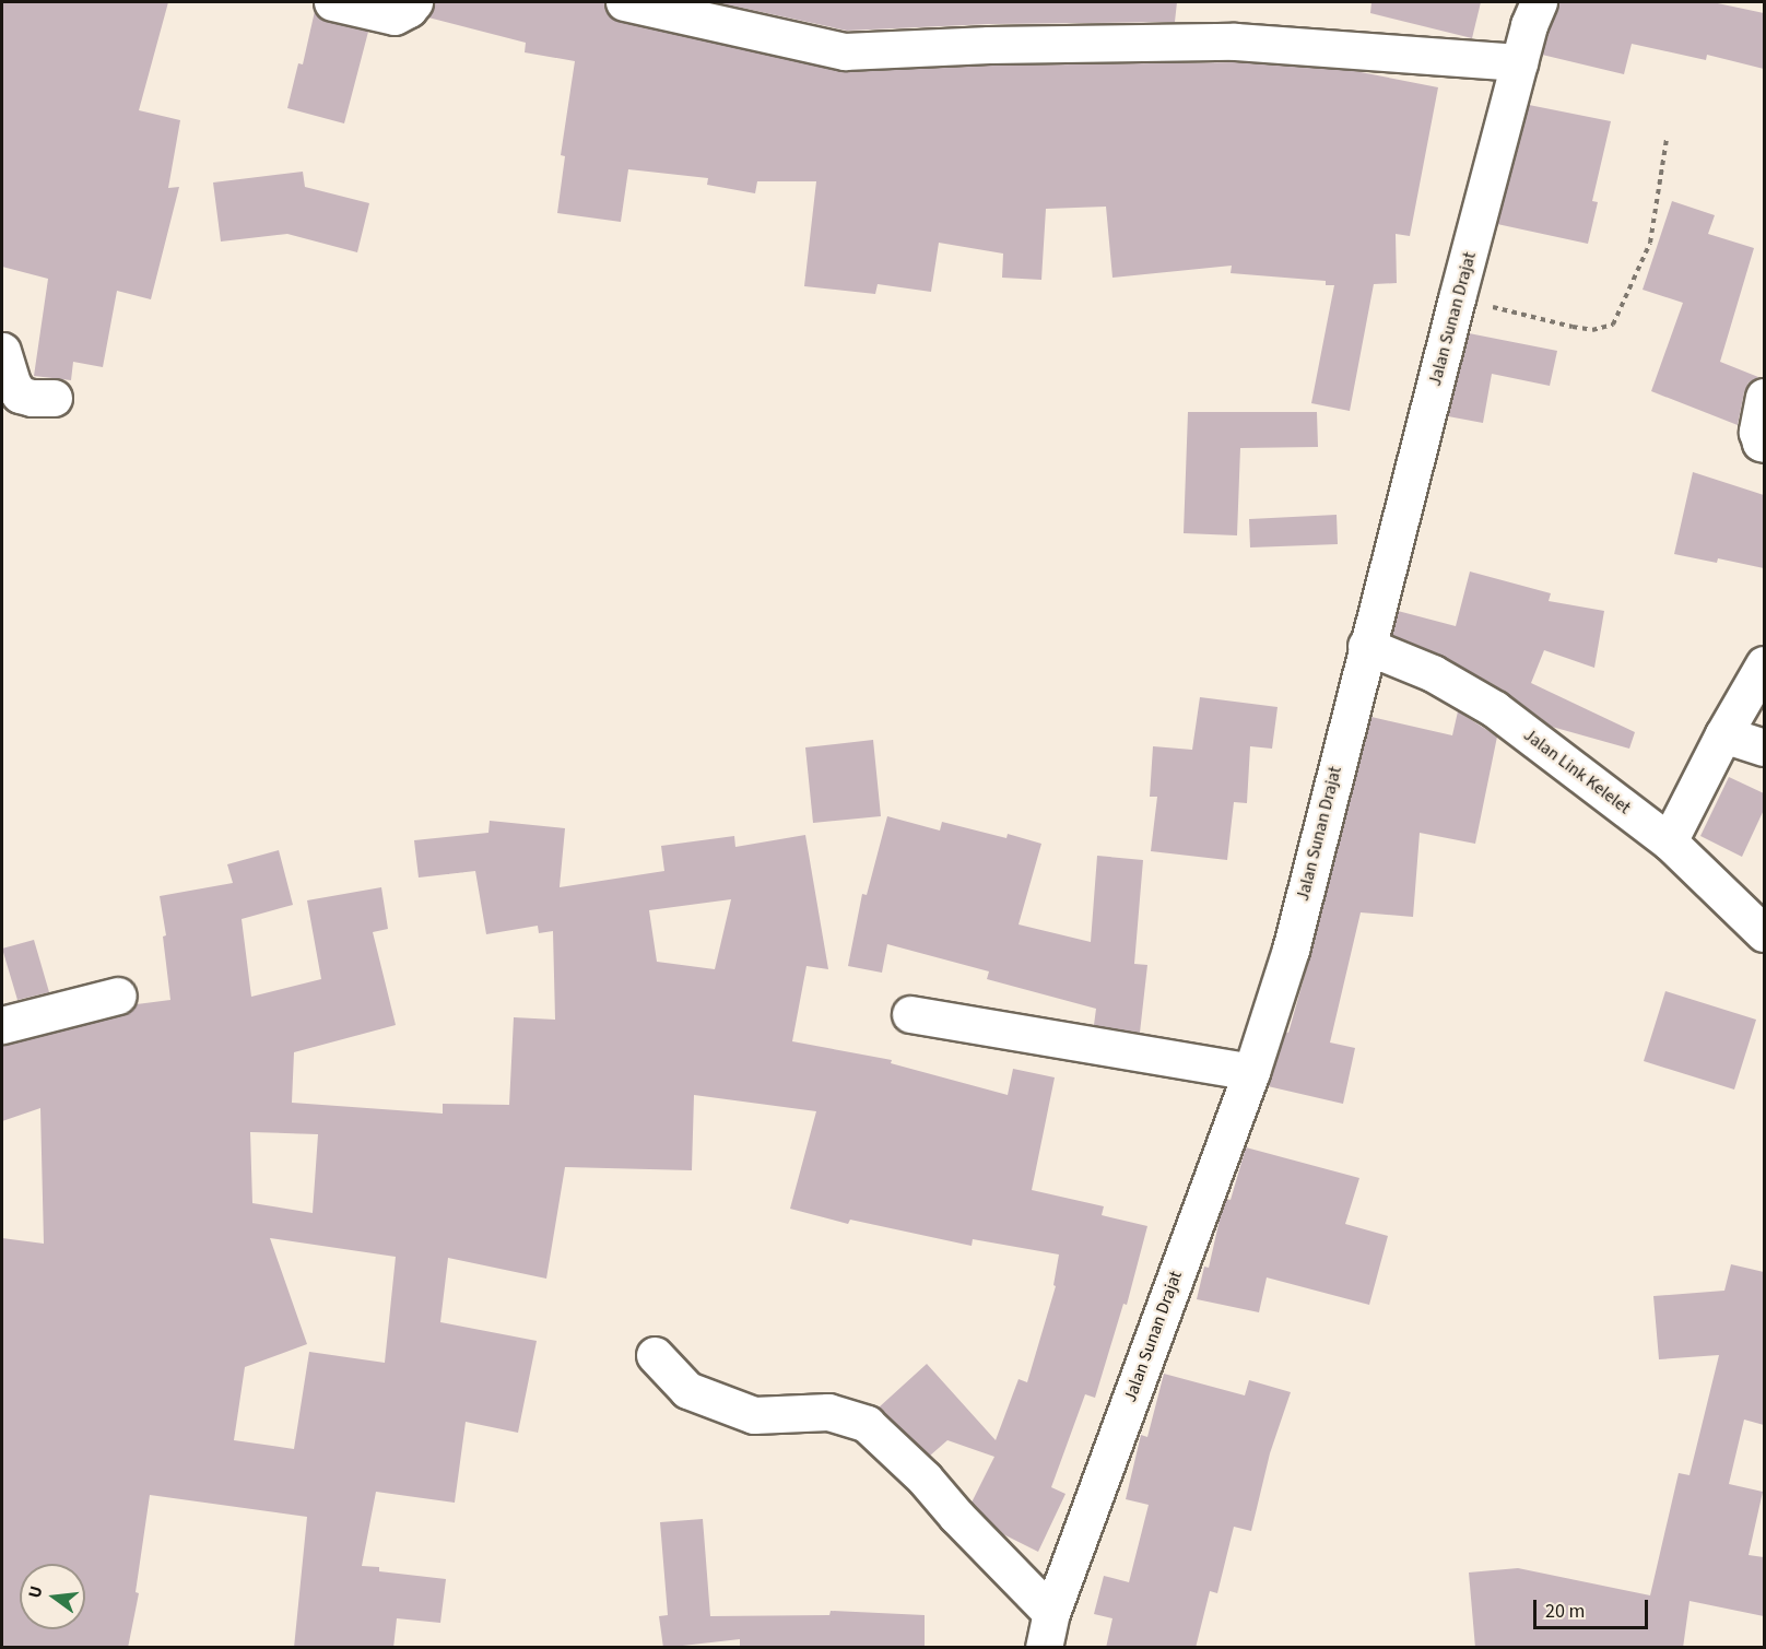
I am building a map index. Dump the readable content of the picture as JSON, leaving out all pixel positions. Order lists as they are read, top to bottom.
{
  "streets": {
    "street": ["Jalan Sunan Drajat", "Jalan Link Kelelet"]
  },
  "crossings": [
    ["Jalan Sunan Drajat", "Jalan Link Kelelet"]
  ],
  "scale_bar": "20 m",
  "north": "left"
}
